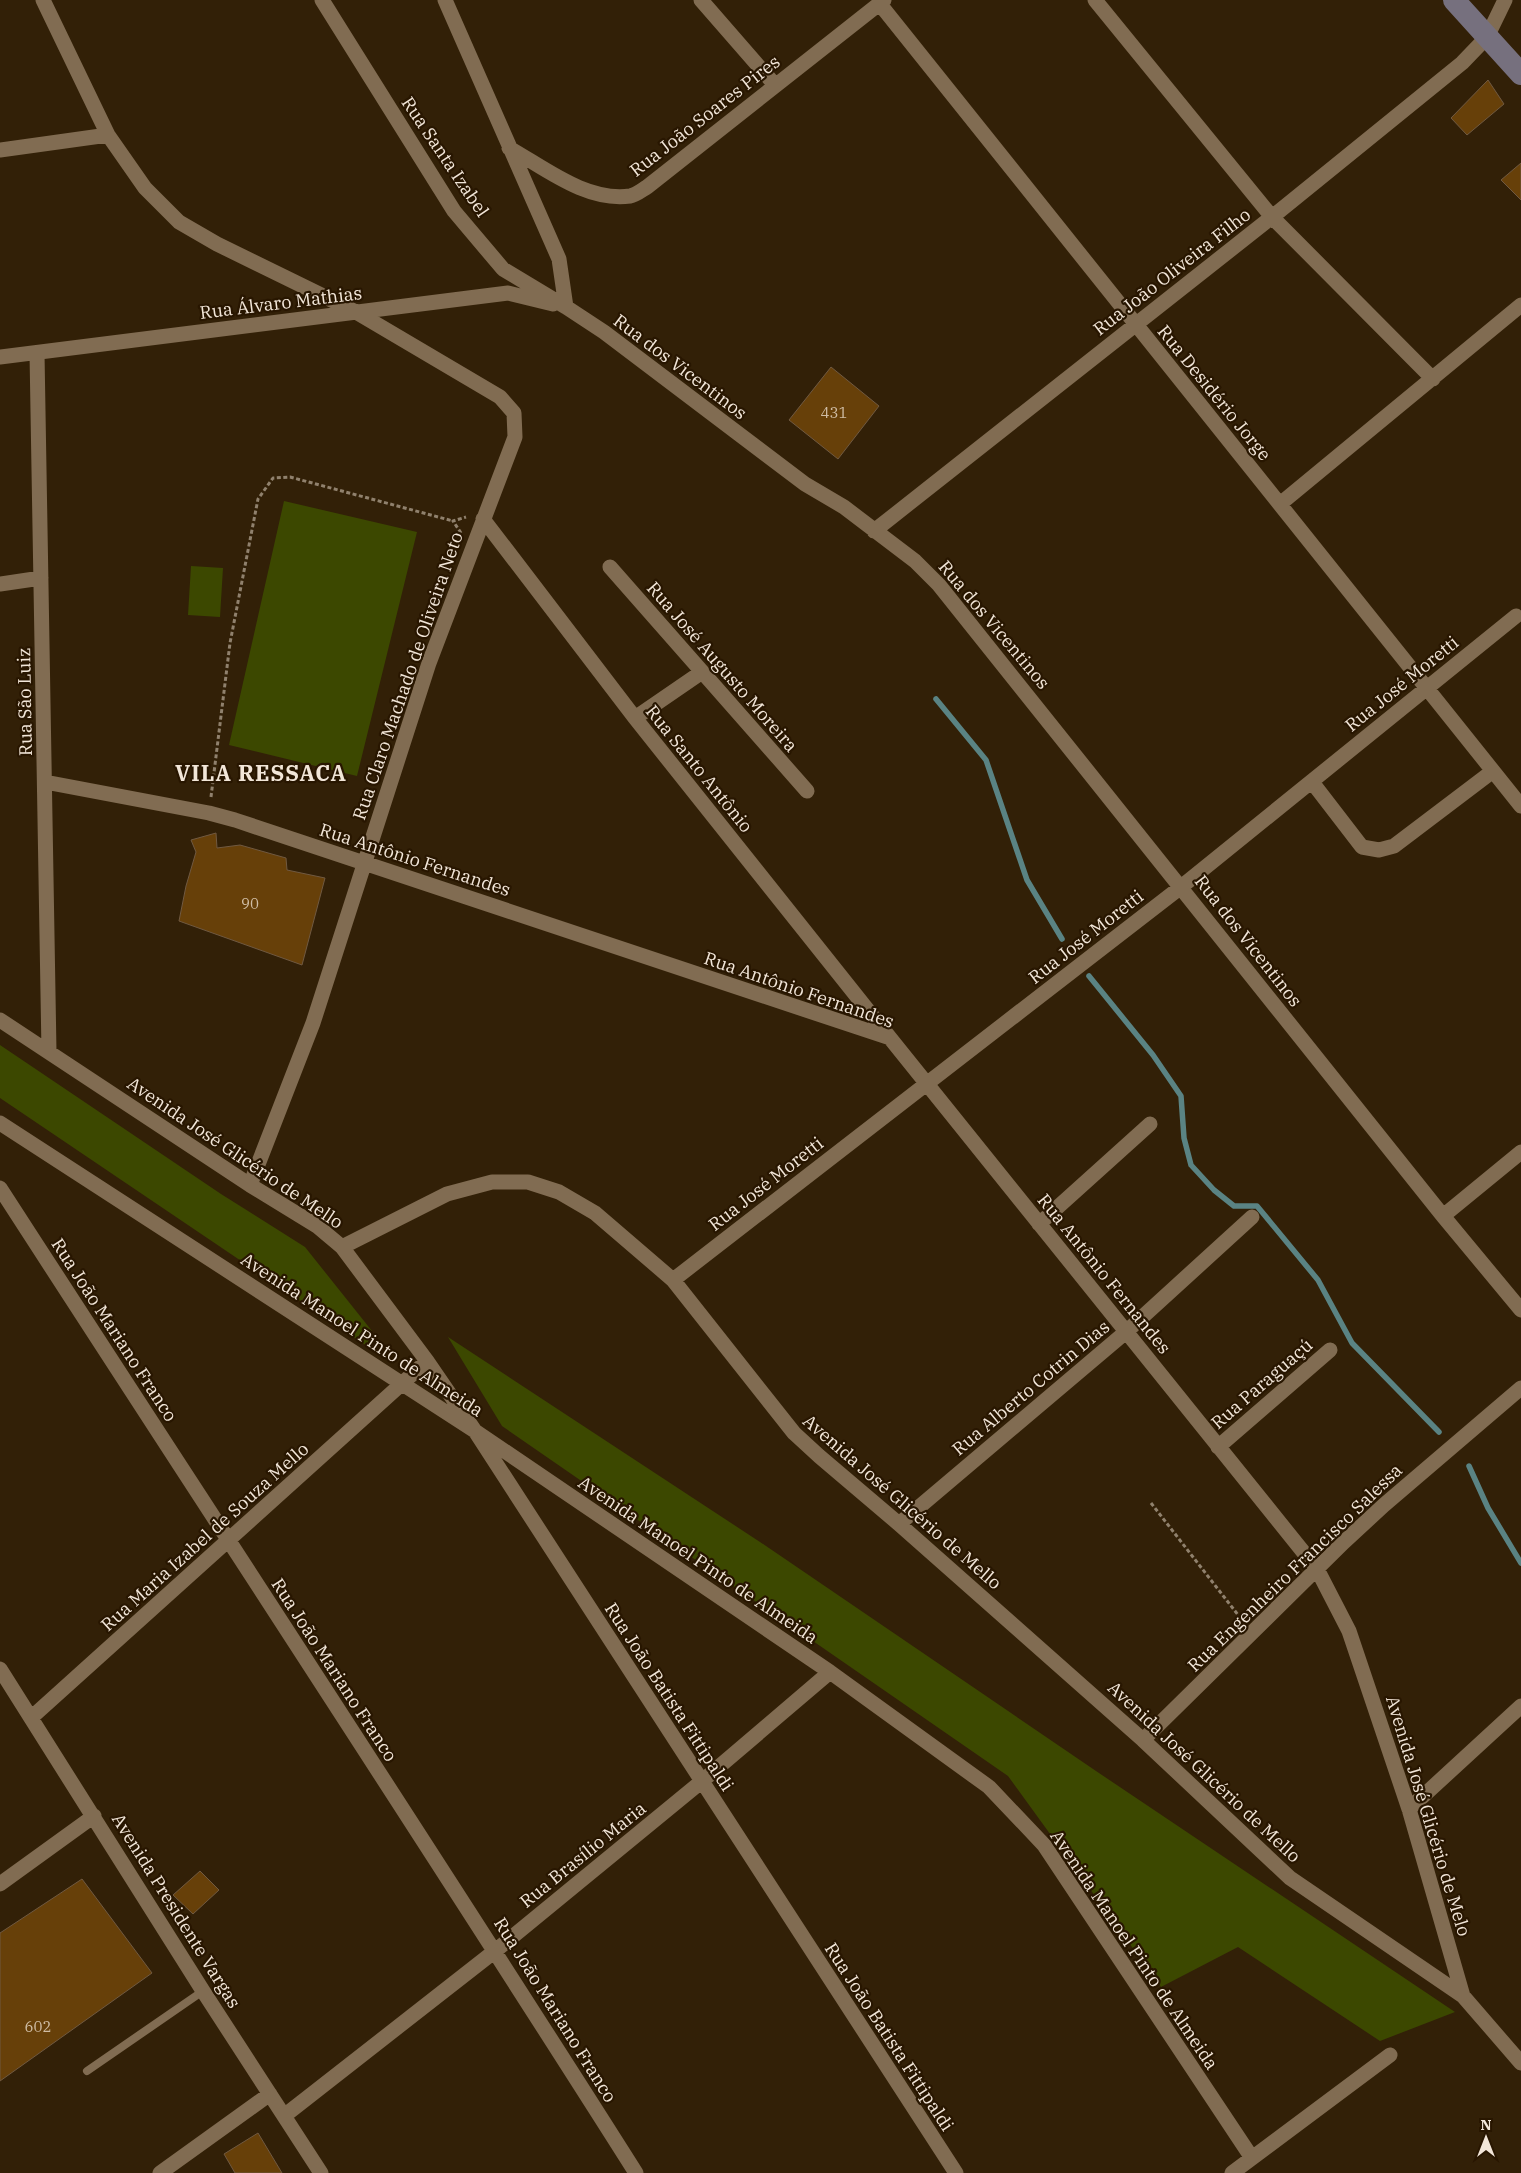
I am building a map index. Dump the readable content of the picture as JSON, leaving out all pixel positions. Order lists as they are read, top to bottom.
{
  "streets": {
    "street": [
      "Rua João Soares Pires",
      "Rua Santa Izabel",
      "Rua João Oliveira Filho",
      "Rua Álvaro Mathias",
      "Rua dos Vicentinos",
      "Rua Desidério Jorge",
      "Rua José Augusto Moreira",
      "Rua Claro Machado de Oliveira Neto",
      "Rua José Moretti",
      "Rua São Luiz",
      "Rua Santo Antônio",
      "Rua Antônio Fernandes",
      "Avenida José Glicério de Mello",
      "Rua João Mariano Franco",
      "Avenida Manoel Pinto de Almeida",
      "Rua Paraguaçú",
      "Rua Alberto Cotrin Dias",
      "Rua Maria Izabel de Souza Mello",
      "Rua Engenheiro Francisco Salessa",
      "Rua João Batista Fittipaldi",
      "Avenida José Glicério de Melo",
      "Rua Brasílio Maria",
      "Avenida Presidente Vargas"
    ]
  },
  "crossings": [
    ["Rua João Soares Pires", "Rua Desidério Jorge"],
    ["Rua Santa Izabel", "Rua Álvaro Mathias"],
    ["Rua Santa Izabel", "Rua dos Vicentinos"],
    ["Rua João Oliveira Filho", "Rua dos Vicentinos"],
    ["Rua João Oliveira Filho", "Rua Desidério Jorge"],
    ["Rua Álvaro Mathias", "Rua dos Vicentinos"],
    ["Rua Álvaro Mathias", "Rua Claro Machado de Oliveira Neto"],
    ["Rua Álvaro Mathias", "Rua São Luiz"],
    ["Rua dos Vicentinos", "Rua José Moretti"],
    ["Rua Desidério Jorge", "Rua José Moretti"],
    ["Rua Claro Machado de Oliveira Neto", "Rua Santo Antônio"],
    ["Rua Claro Machado de Oliveira Neto", "Rua Antônio Fernandes"],
    ["Rua Claro Machado de Oliveira Neto", "Avenida José Glicério de Mello"],
    ["Rua José Moretti", "Rua Antônio Fernandes"],
    ["Rua José Moretti", "Avenida José Glicério de Mello"],
    ["Rua São Luiz", "Rua Antônio Fernandes"],
    ["Rua São Luiz", "Avenida José Glicério de Mello"],
    ["Rua Santo Antônio", "Rua Antônio Fernandes"],
    ["Rua Antônio Fernandes", "Rua Paraguaçú"],
    ["Rua Antônio Fernandes", "Rua Alberto Cotrin Dias"],
    ["Rua Antônio Fernandes", "Rua Engenheiro Francisco Salessa"],
    ["Rua Antônio Fernandes", "Avenida José Glicério de Melo"],
    ["Avenida José Glicério de Mello", "Rua Alberto Cotrin Dias"],
    ["Avenida José Glicério de Mello", "Rua Engenheiro Francisco Salessa"],
    ["Avenida José Glicério de Mello", "Rua João Batista Fittipaldi"],
    ["Avenida José Glicério de Mello", "Avenida José Glicério de Melo"],
    ["Rua João Mariano Franco", "Rua Maria Izabel de Souza Mello"],
    ["Rua João Mariano Franco", "Rua Brasílio Maria"],
    ["Avenida Manoel Pinto de Almeida", "Rua Maria Izabel de Souza Mello"],
    ["Avenida Manoel Pinto de Almeida", "Rua João Batista Fittipaldi"],
    ["Avenida Manoel Pinto de Almeida", "Rua Brasílio Maria"],
    ["Rua Maria Izabel de Souza Mello", "Rua João Batista Fittipaldi"],
    ["Rua Maria Izabel de Souza Mello", "Avenida Presidente Vargas"],
    ["Rua Engenheiro Francisco Salessa", "Avenida José Glicério de Melo"],
    ["Rua João Batista Fittipaldi", "Rua Brasílio Maria"],
    ["Rua Brasílio Maria", "Avenida Presidente Vargas"]
  ],
  "districts": ["VILA RESSACA"],
  "house_numbers": ["431", "90", "602"],
  "north": "top"
}
